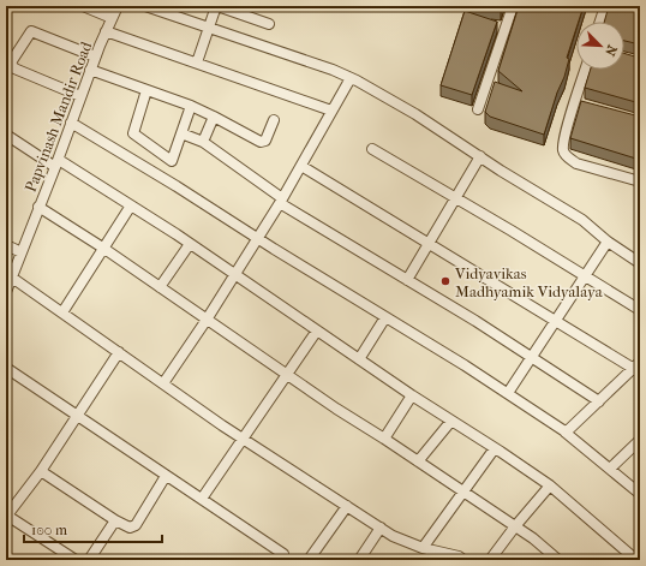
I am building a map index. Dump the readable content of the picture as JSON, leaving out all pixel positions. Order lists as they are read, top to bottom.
{
  "streets": {
    "street": ["Papvinash Mandir Road"]
  },
  "places": ["Vidyavikas Madhyamik Vidyalaya"],
  "scale_bar": "100 m",
  "north": "bottom right"
}
